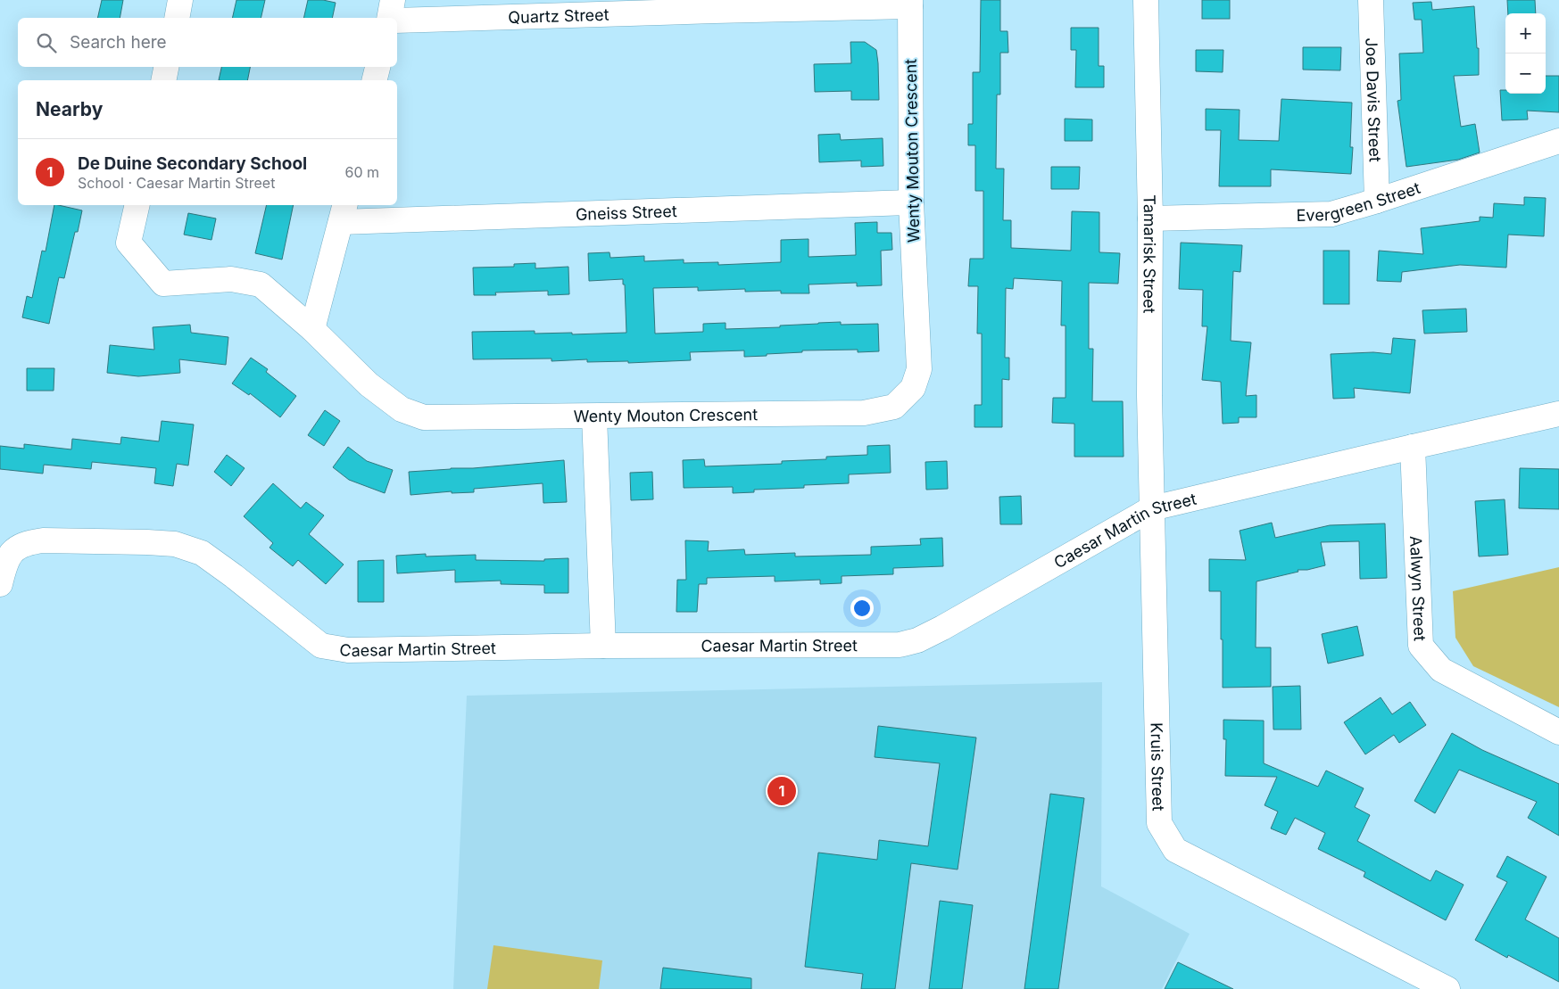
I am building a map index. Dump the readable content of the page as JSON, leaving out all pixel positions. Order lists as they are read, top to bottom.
{
  "streets": {
    "street": [
      "Quartz Street",
      "Joe Davis Street",
      "Wenty Mouton Crescent",
      "Evergreen Street",
      "Gneiss Street",
      "Tamarisk Street",
      "Caesar Martin Street",
      "Aalwyn Street",
      "Kruis Street"
    ]
  },
  "crossings": [
    ["Quartz Street", "Wenty Mouton Crescent"],
    ["Joe Davis Street", "Evergreen Street"],
    ["Wenty Mouton Crescent", "Gneiss Street"],
    ["Evergreen Street", "Tamarisk Street"],
    ["Tamarisk Street", "Caesar Martin Street"],
    ["Tamarisk Street", "Kruis Street"],
    ["Caesar Martin Street", "Aalwyn Street"],
    ["Caesar Martin Street", "Kruis Street"]
  ],
  "page": {
    "map_buttons": ["+", "−"],
    "search": "Search here",
    "heading": "Nearby",
    "list": [
      {
        "mark": "1",
        "name": "De Duine Secondary School",
        "note": "School · Caesar Martin Street",
        "value": "60 m"
      }
    ],
    "pins": "1"
  }
}
